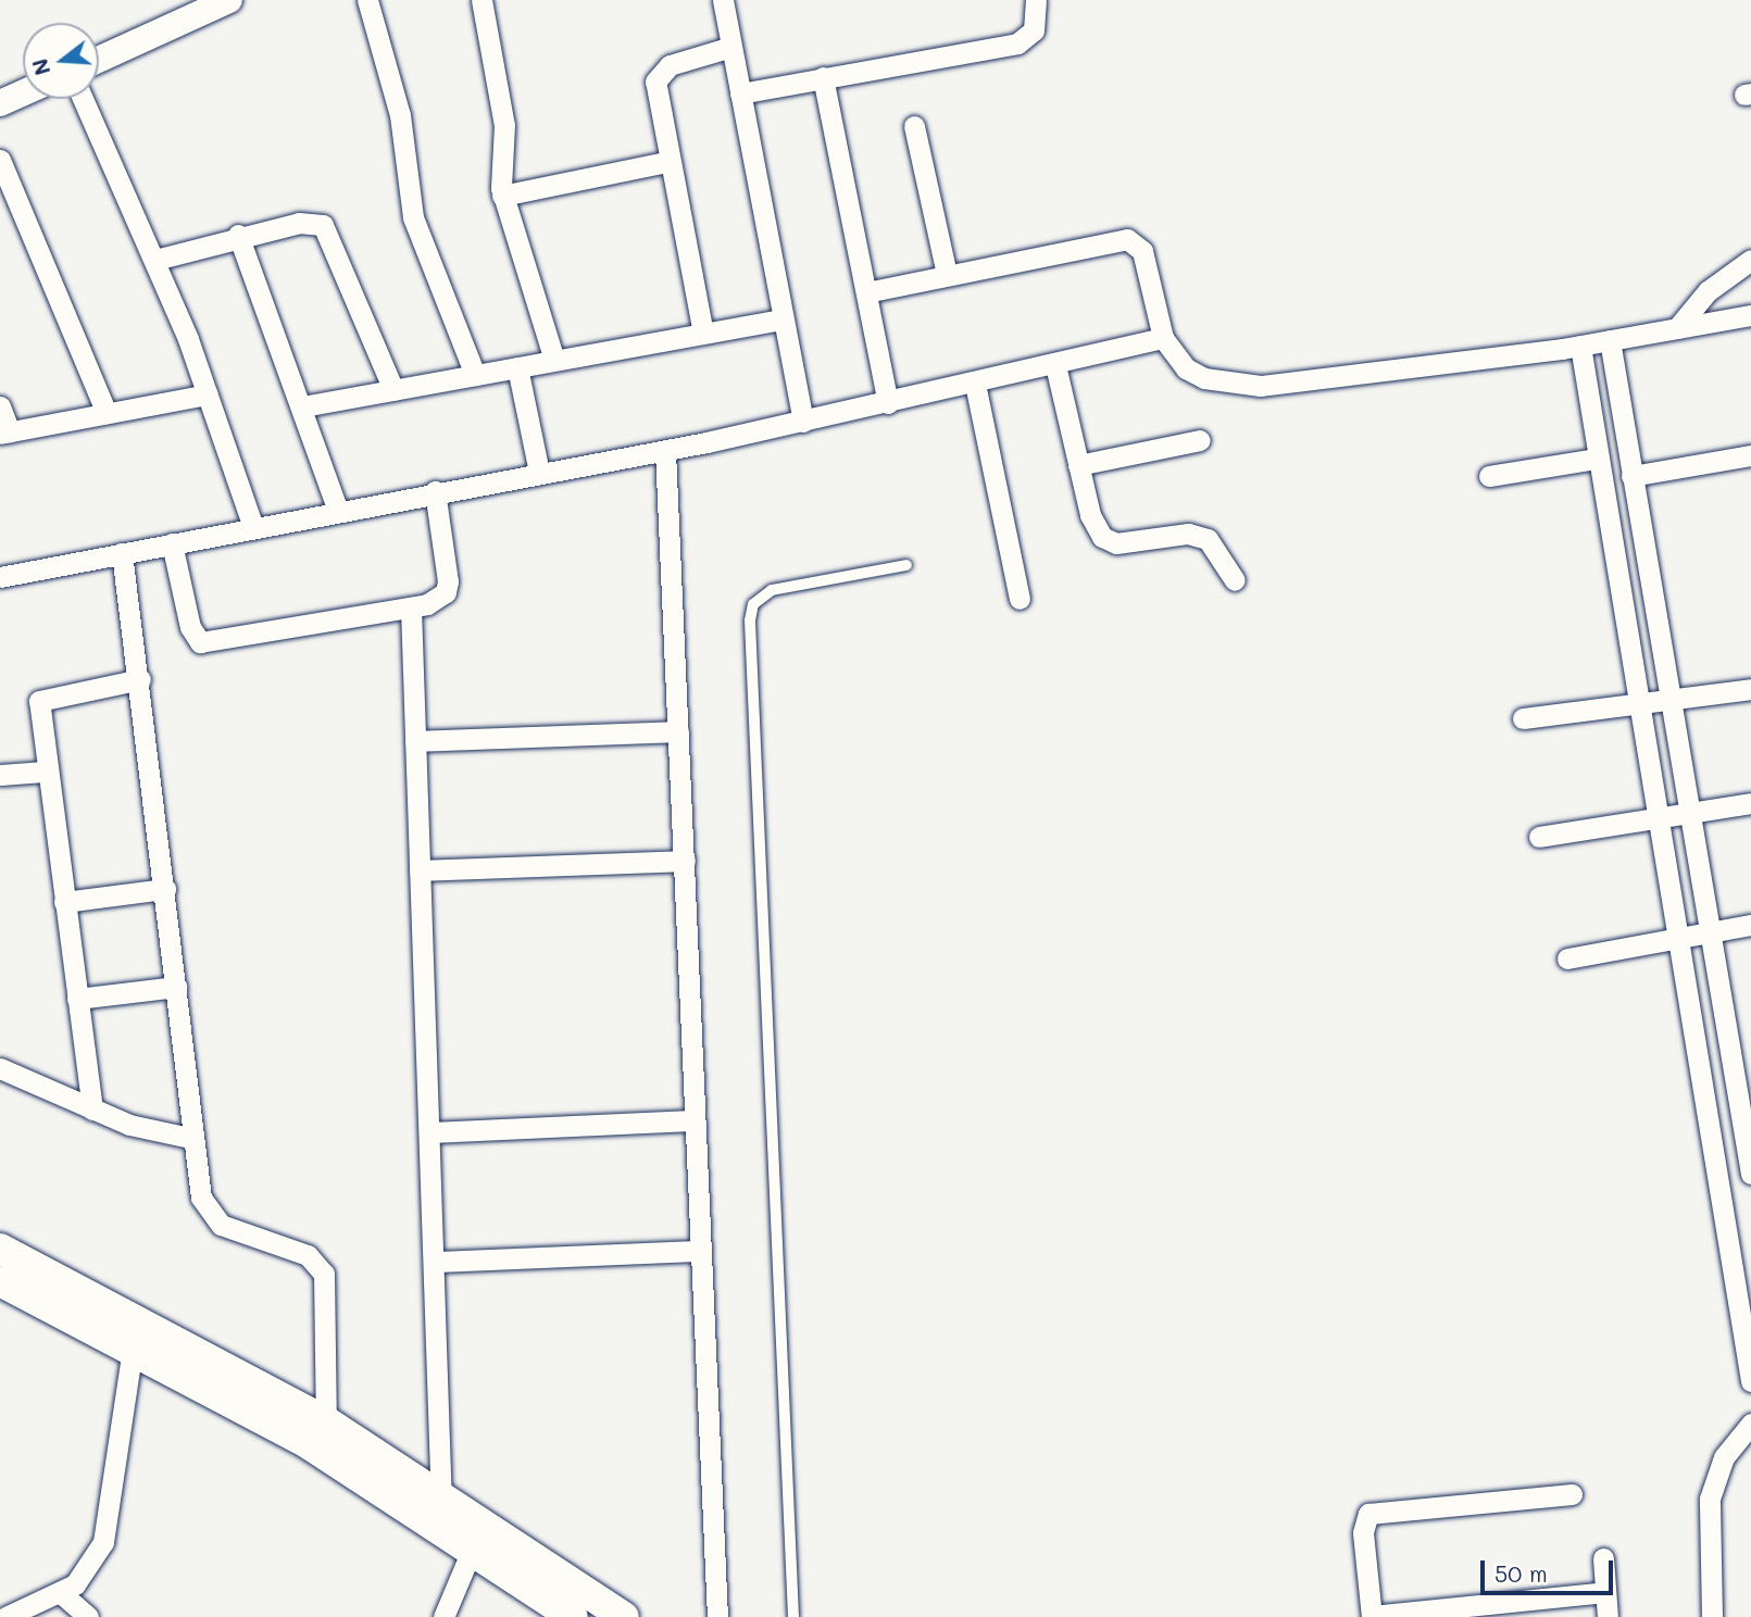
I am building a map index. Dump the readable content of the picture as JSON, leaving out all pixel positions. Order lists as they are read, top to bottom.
{
  "scale_bar": "50 m",
  "north": "left"
}
